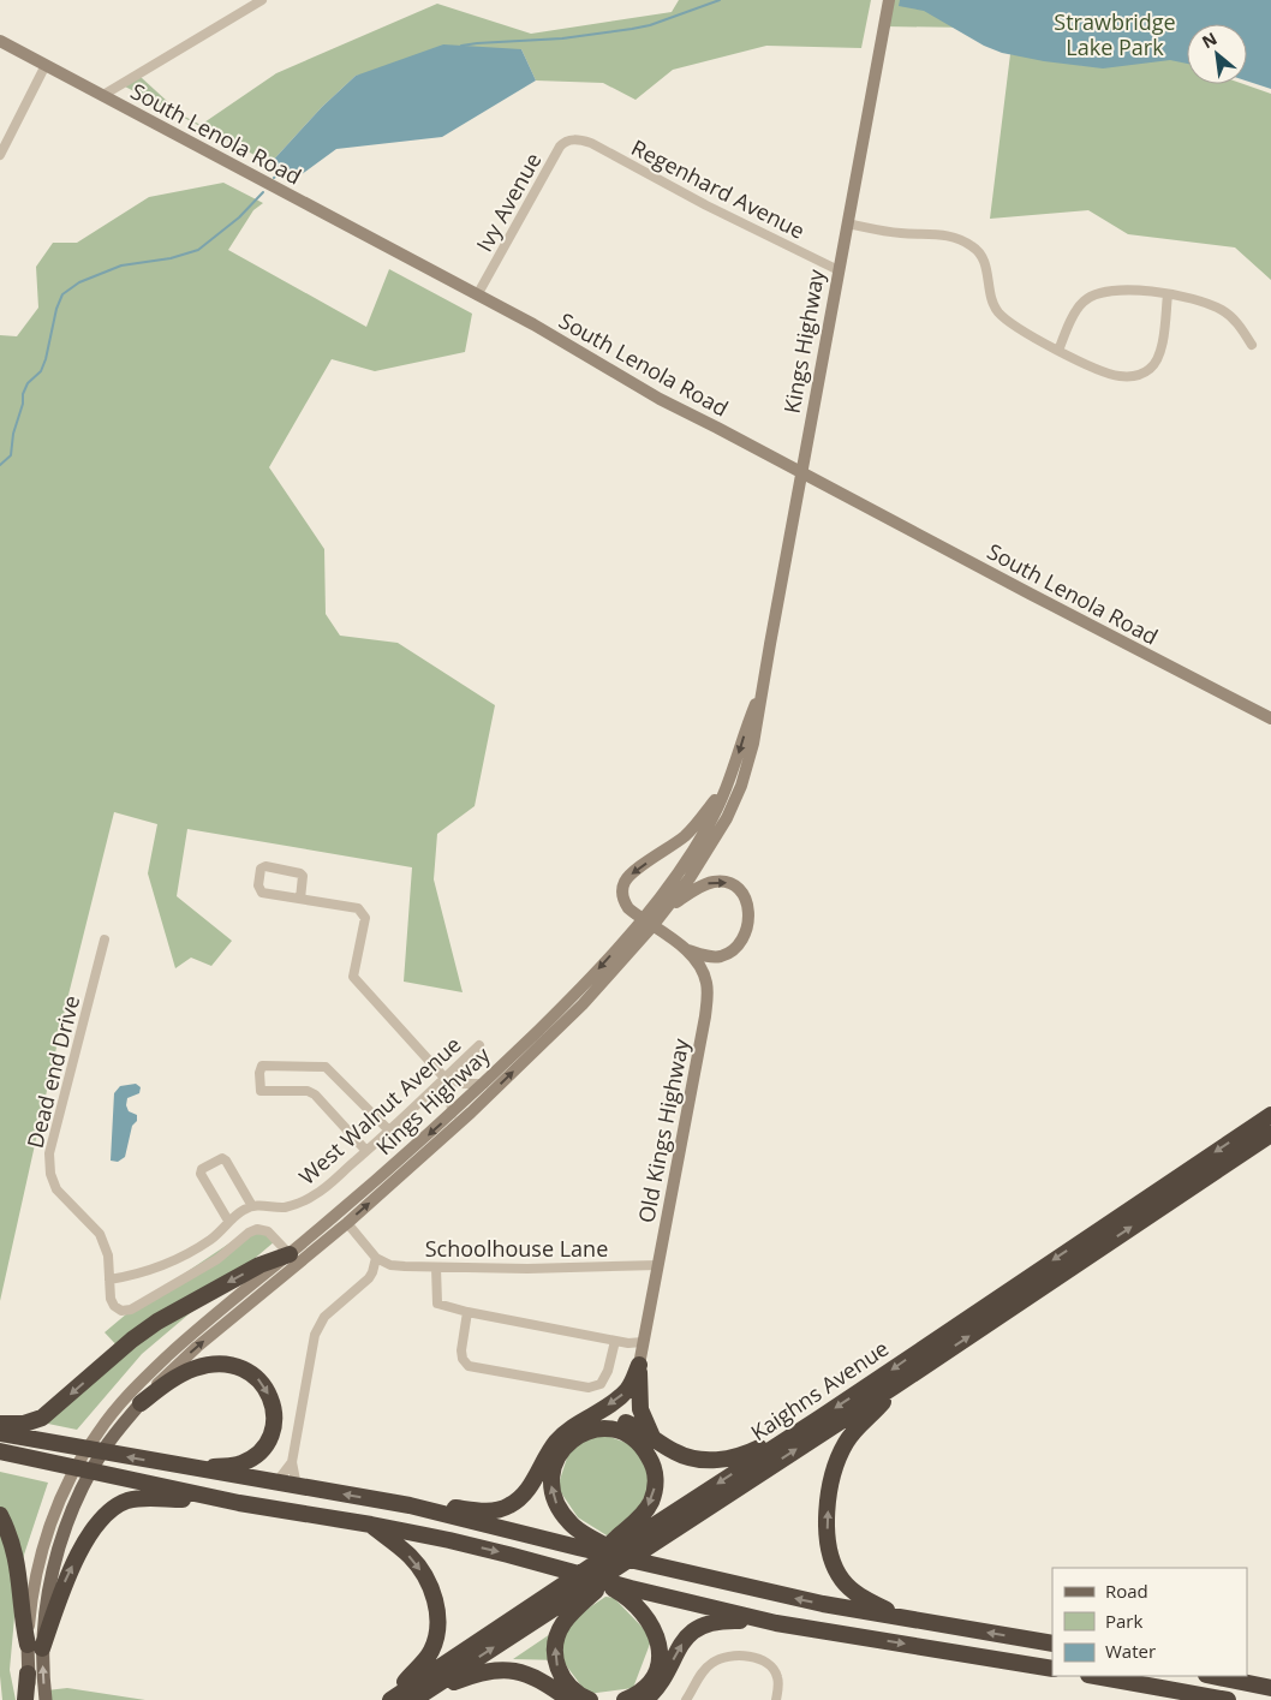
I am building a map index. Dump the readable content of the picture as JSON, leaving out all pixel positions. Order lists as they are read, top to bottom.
{
  "streets": {
    "highway": ["Kaighns Avenue"],
    "main road": ["South Lenola Road", "Kings Highway", "Old Kings Highway"],
    "street": [
      "Regenhard Avenue",
      "Ivy Avenue",
      "Dead end Drive",
      "West Walnut Avenue",
      "Schoolhouse Lane"
    ]
  },
  "crossings": [
    ["South Lenola Road", "Ivy Avenue"],
    ["South Lenola Road", "Kings Highway"],
    ["Regenhard Avenue", "Ivy Avenue"],
    ["Regenhard Avenue", "Kings Highway"],
    ["Kings Highway", "Dead end Drive"],
    ["Kings Highway", "Old Kings Highway"],
    ["Old Kings Highway", "Schoolhouse Lane"]
  ],
  "parks": ["Strawbridge Lake Park"],
  "legend": ["Road", "Park", "Water"],
  "north": "top left"
}
